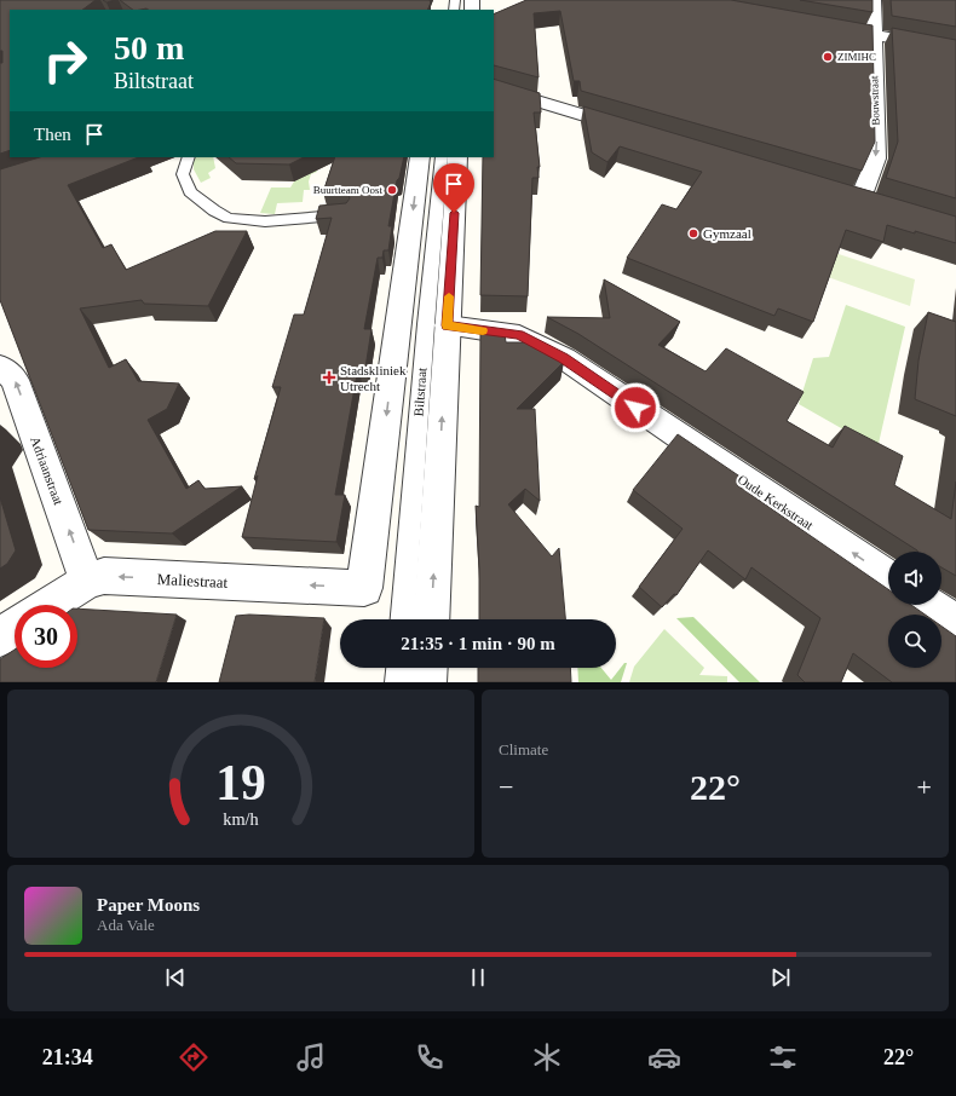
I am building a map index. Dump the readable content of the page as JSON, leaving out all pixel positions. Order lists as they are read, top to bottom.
{
  "streets": {
    "street": [
      "Bouwstraat",
      "Biltstraat",
      "Adriaanstraat",
      "Oude Kerkstraat",
      "Maliestraat"
    ]
  },
  "crossings": [
    ["Biltstraat", "Oude Kerkstraat"],
    ["Adriaanstraat", "Maliestraat"]
  ],
  "one_way": ["Bouwstraat", "Adriaanstraat", "Oude Kerkstraat"],
  "places": {
    "other": ["ZIMIHC", "Buurtteam Oost", "Gymzaal"],
    "health": ["Stadskliniek Utrecht"]
  },
  "page": {
    "turn": ["50 m", "Biltstraat"],
    "then": "Then",
    "limit": "30",
    "trip": "21:35 · 1 min · 90 m",
    "tile": "Climate",
    "heat": ["−", "22°", "+"],
    "song": ["Paper Moons", "Ada Vale"],
    "tabs": ["21:34", "22°"],
    "gauge": ["19", "km/h"]
  }
}
